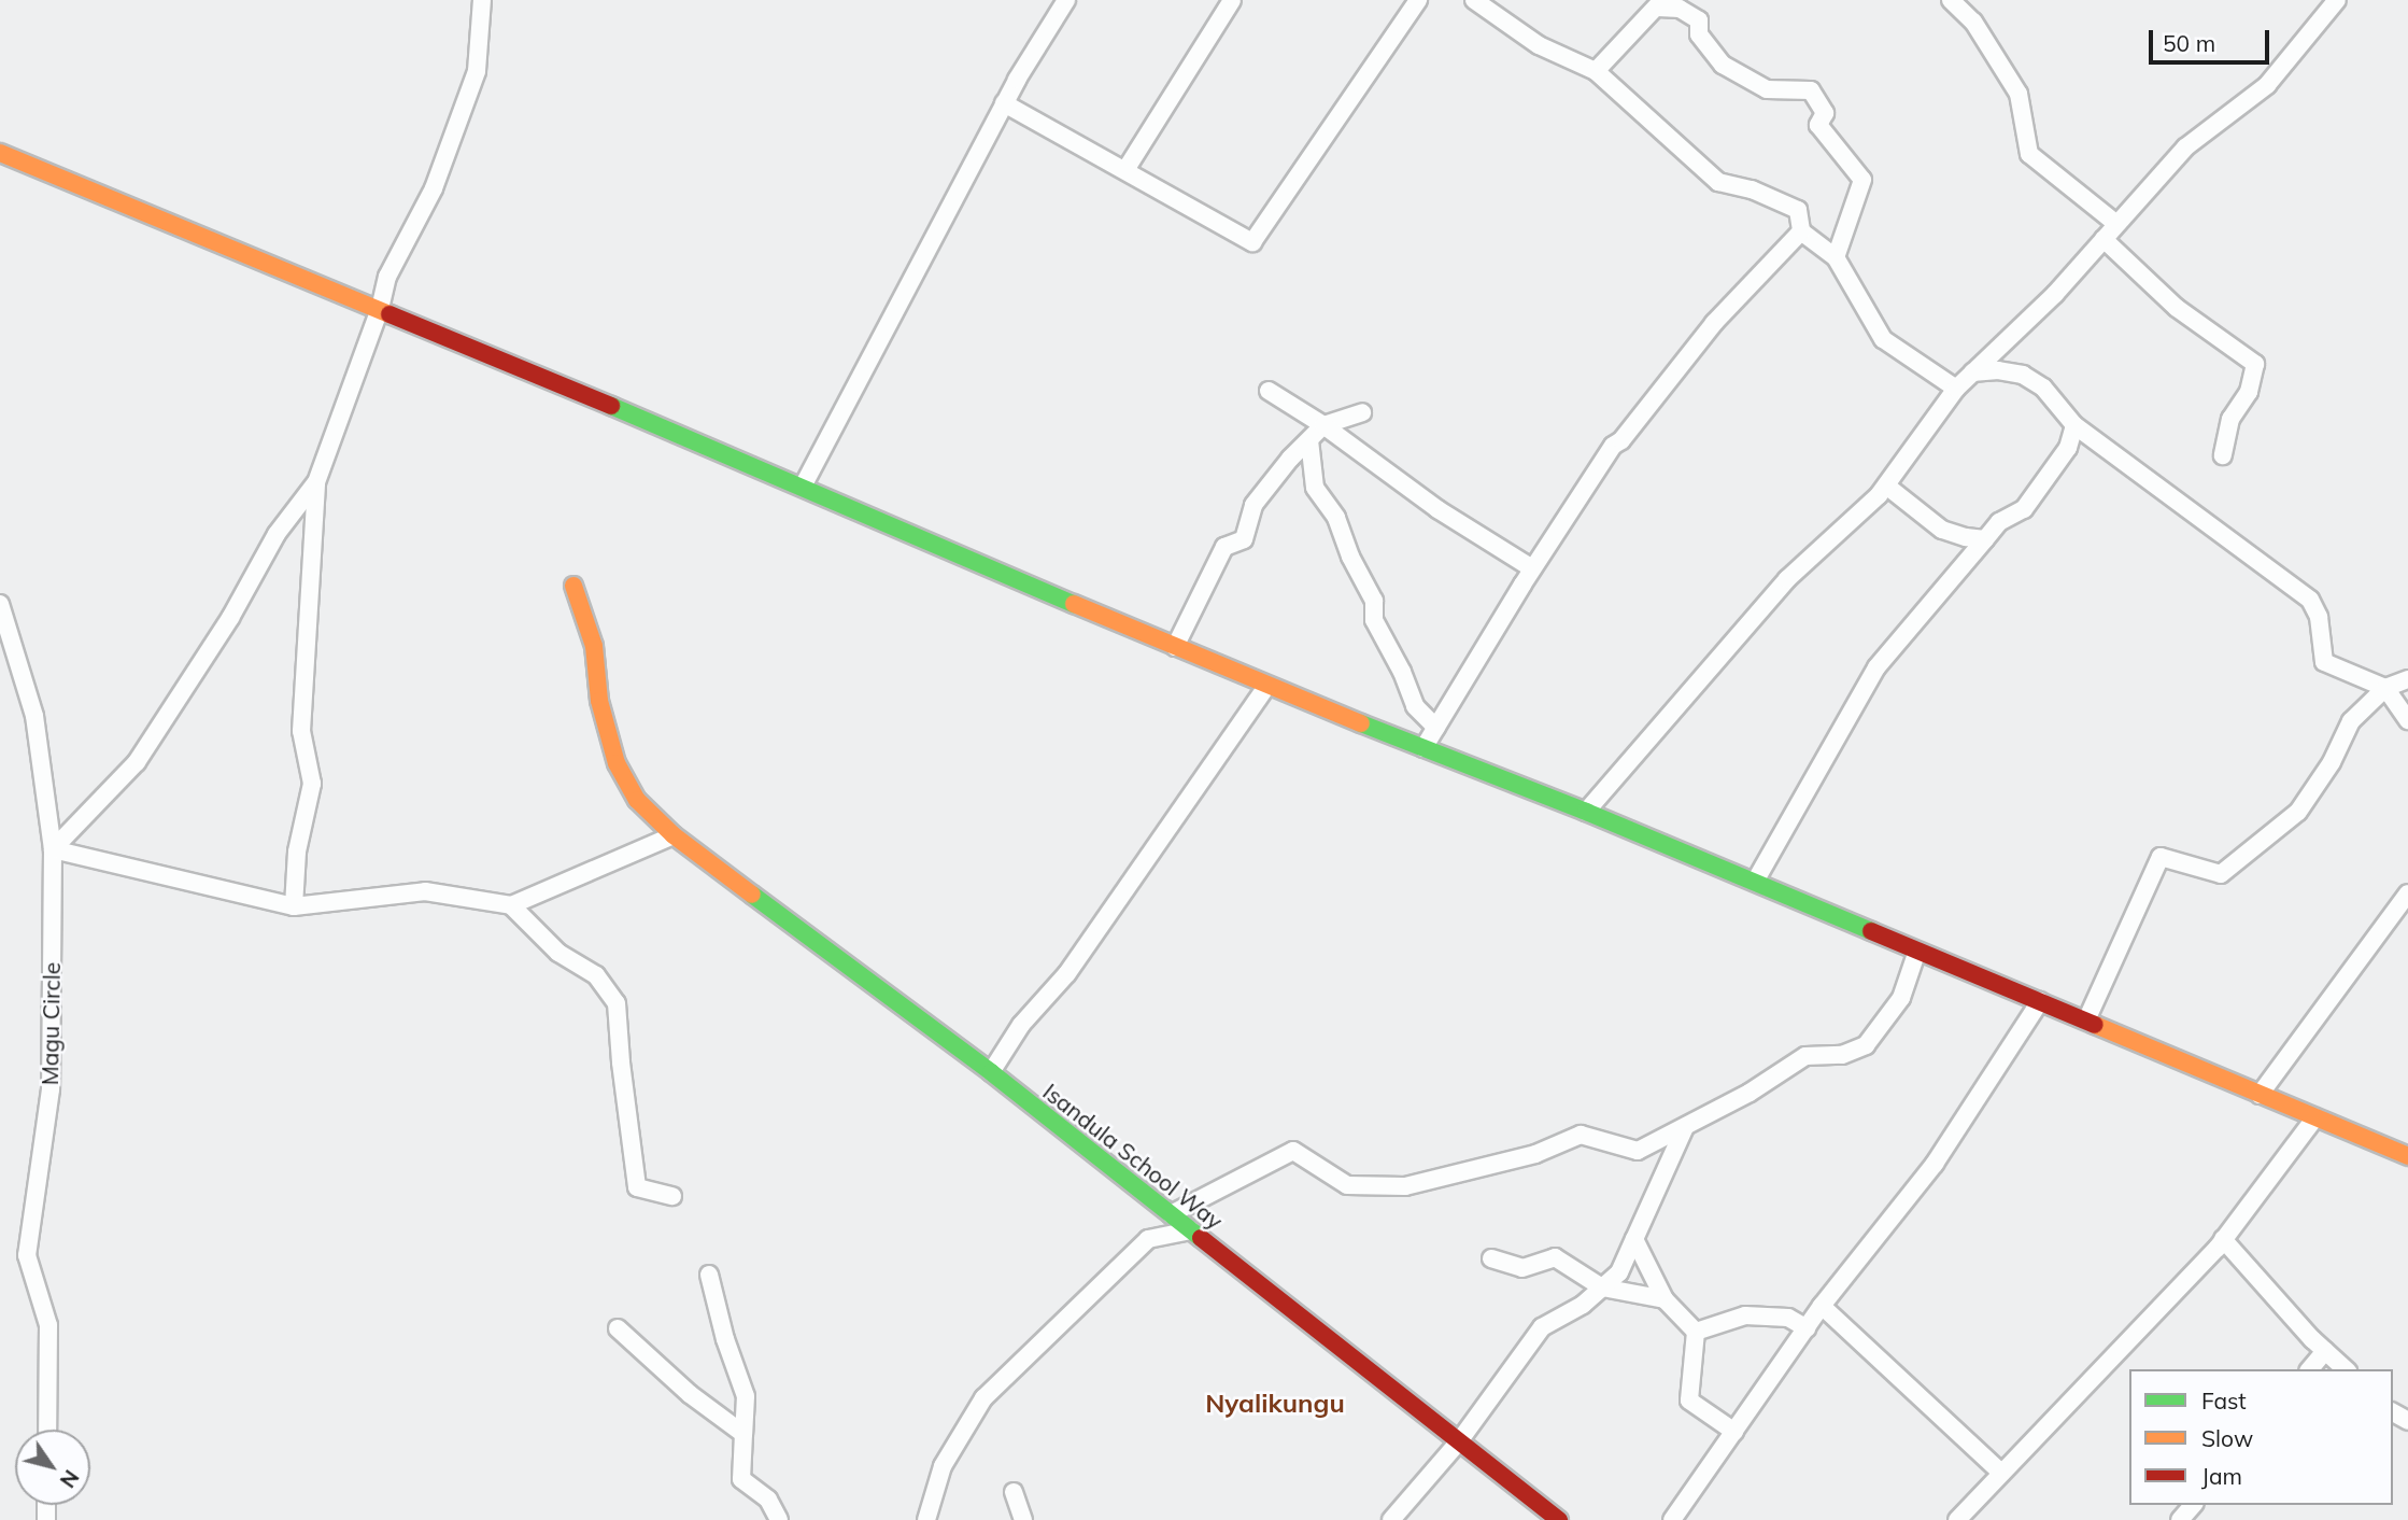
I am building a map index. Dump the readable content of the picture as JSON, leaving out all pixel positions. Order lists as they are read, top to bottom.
{
  "streets": {
    "main road": ["Isandula School Way"],
    "street": ["Magu Circle"]
  },
  "districts": ["Nyalikungu"],
  "legend": ["Fast", "Slow", "Jam"],
  "scale_bar": "50 m",
  "north": "bottom right"
}
